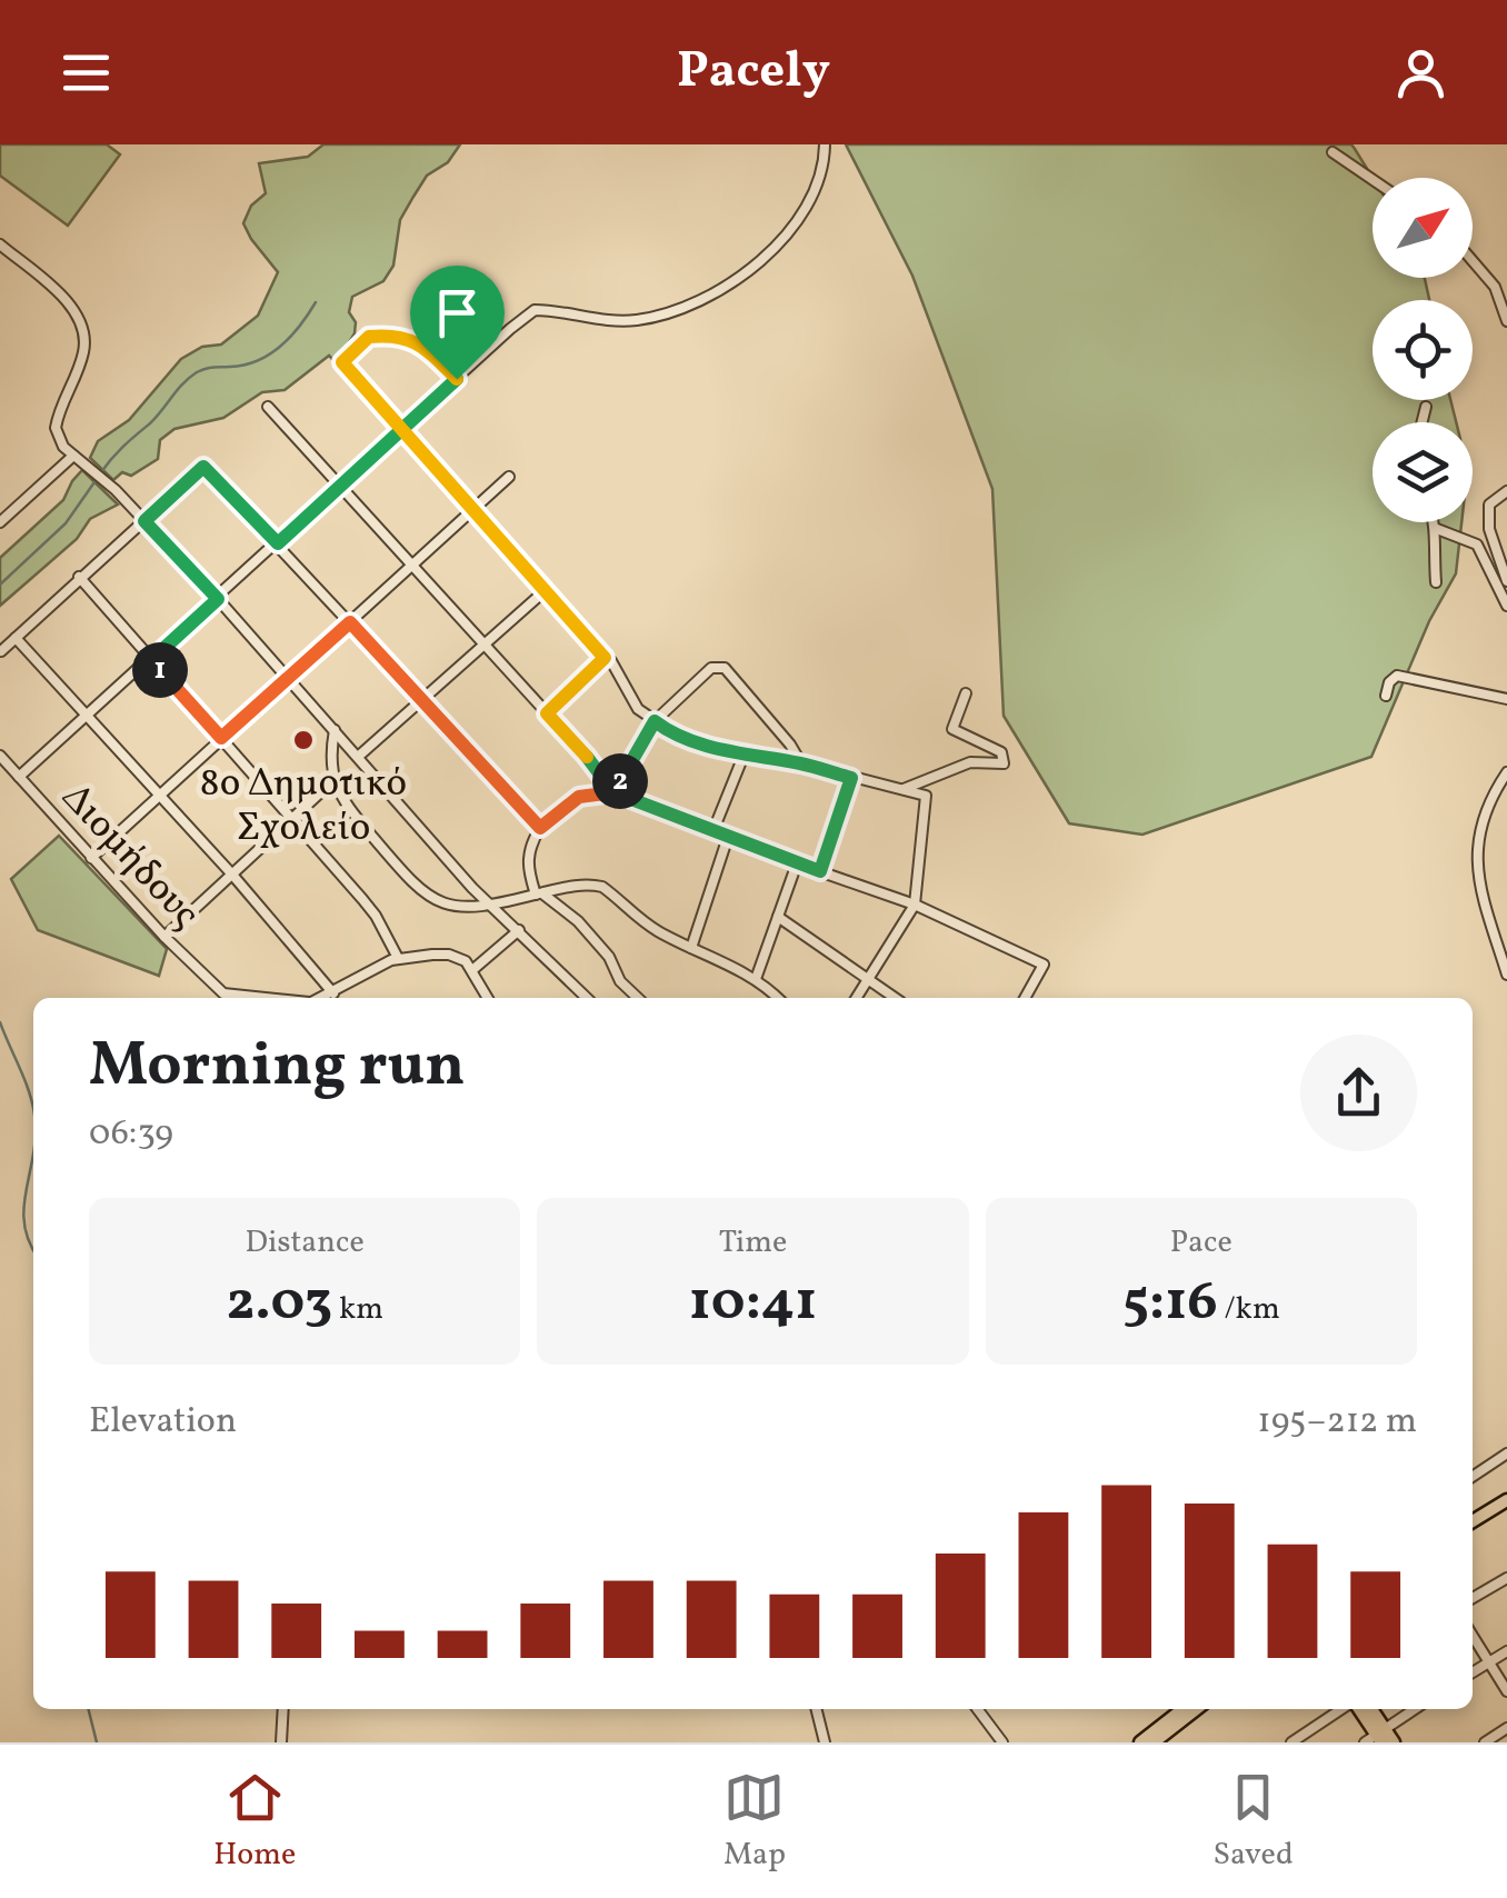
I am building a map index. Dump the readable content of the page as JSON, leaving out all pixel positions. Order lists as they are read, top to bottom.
{
  "streets": {
    "street": ["Διομήδους"]
  },
  "places": ["8ο Δημοτικό Σχολείο"],
  "north": "top right",
  "page": {
    "header": "Pacely",
    "pins": ["1", "2"],
    "heading": ["Morning run", "06:39"],
    "stats": [
      ["Distance", "2.03 km"],
      ["Time", "10:41"],
      ["Pace", "5:16 /km"]
    ],
    "chart": ["Elevation", "195–212 m"],
    "tabs": ["Home", "Map", "Saved"]
  }
}
